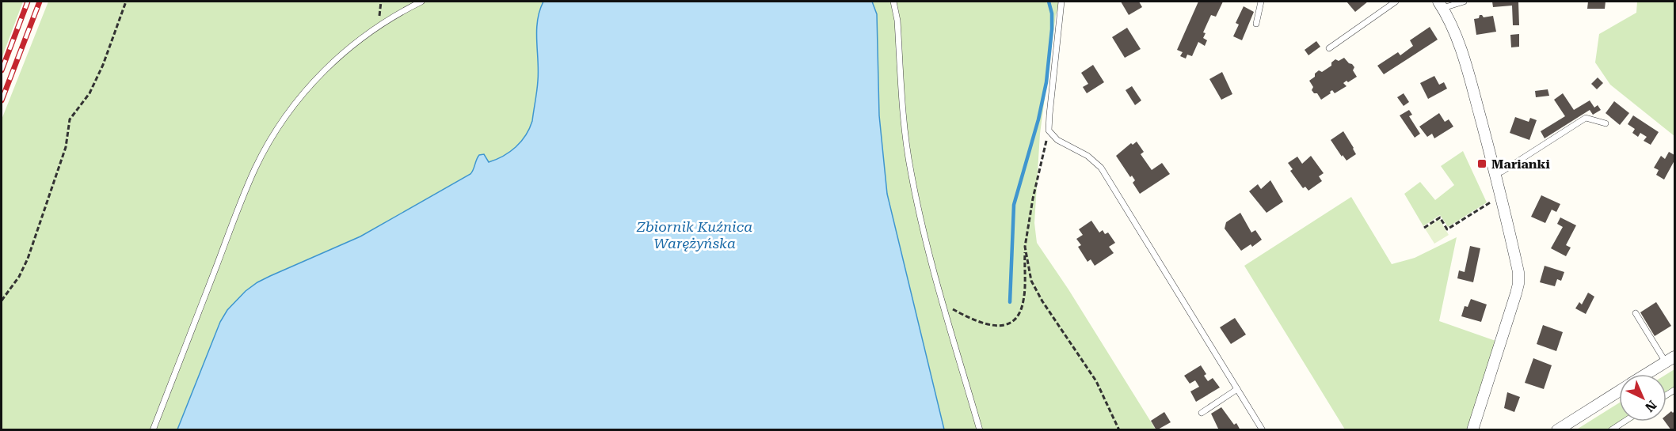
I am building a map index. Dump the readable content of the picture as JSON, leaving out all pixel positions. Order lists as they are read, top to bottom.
{
  "water": ["Zbiornik Kuźnica Warężyńska"],
  "places": {
    "transit": ["Marianki"]
  },
  "north": "bottom right"
}
